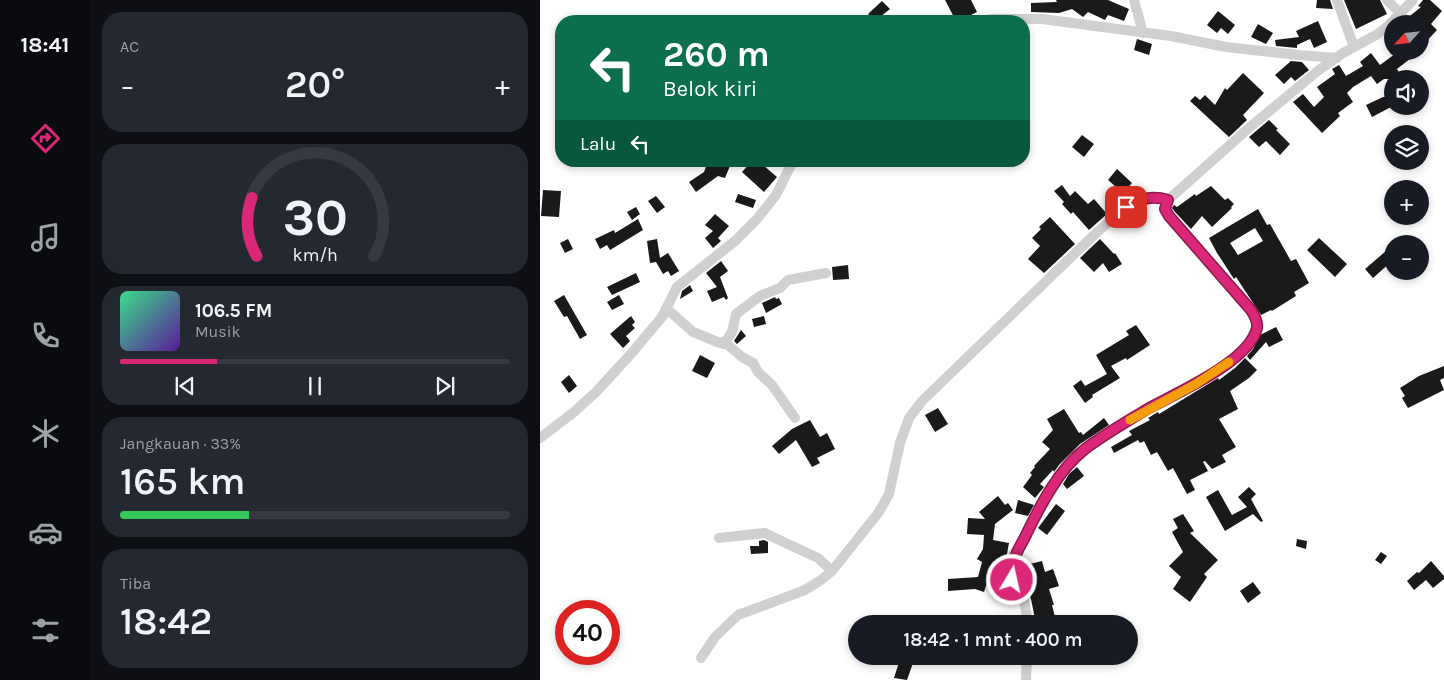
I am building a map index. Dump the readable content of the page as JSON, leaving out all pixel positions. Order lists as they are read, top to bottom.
{
  "north": "bottom left",
  "page": {
    "tabs": "18:41",
    "tile": [
      "AC",
      ["Jangkauan · 33%", "165 km"],
      ["Tiba", "18:42"]
    ],
    "map_buttons": ["+", "−"],
    "turn": ["260 m", "Belok kiri"],
    "heat": ["−", "20°", "+"],
    "then": "Lalu",
    "song": ["106.5 FM", "Musik"],
    "limit": "40",
    "trip": "18:42 · 1 mnt · 400 m",
    "gauge": ["30", "km/h"]
  }
}
